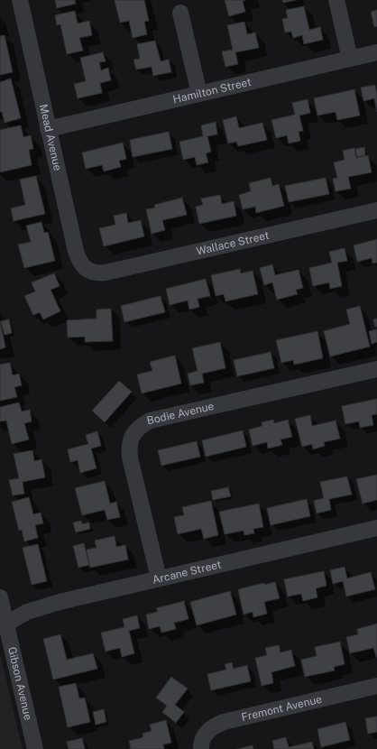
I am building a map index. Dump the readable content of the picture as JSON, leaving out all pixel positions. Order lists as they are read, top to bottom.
{
  "streets": {
    "street": [
      "Hamilton Street",
      "Mead Avenue",
      "Wallace Street",
      "Bodie Avenue",
      "Arcane Street",
      "Gibson Avenue",
      "Fremont Avenue"
    ]
  },
  "crossings": [
    ["Hamilton Street", "Mead Avenue"],
    ["Mead Avenue", "Wallace Street"],
    ["Bodie Avenue", "Arcane Street"],
    ["Arcane Street", "Gibson Avenue"]
  ]
}
